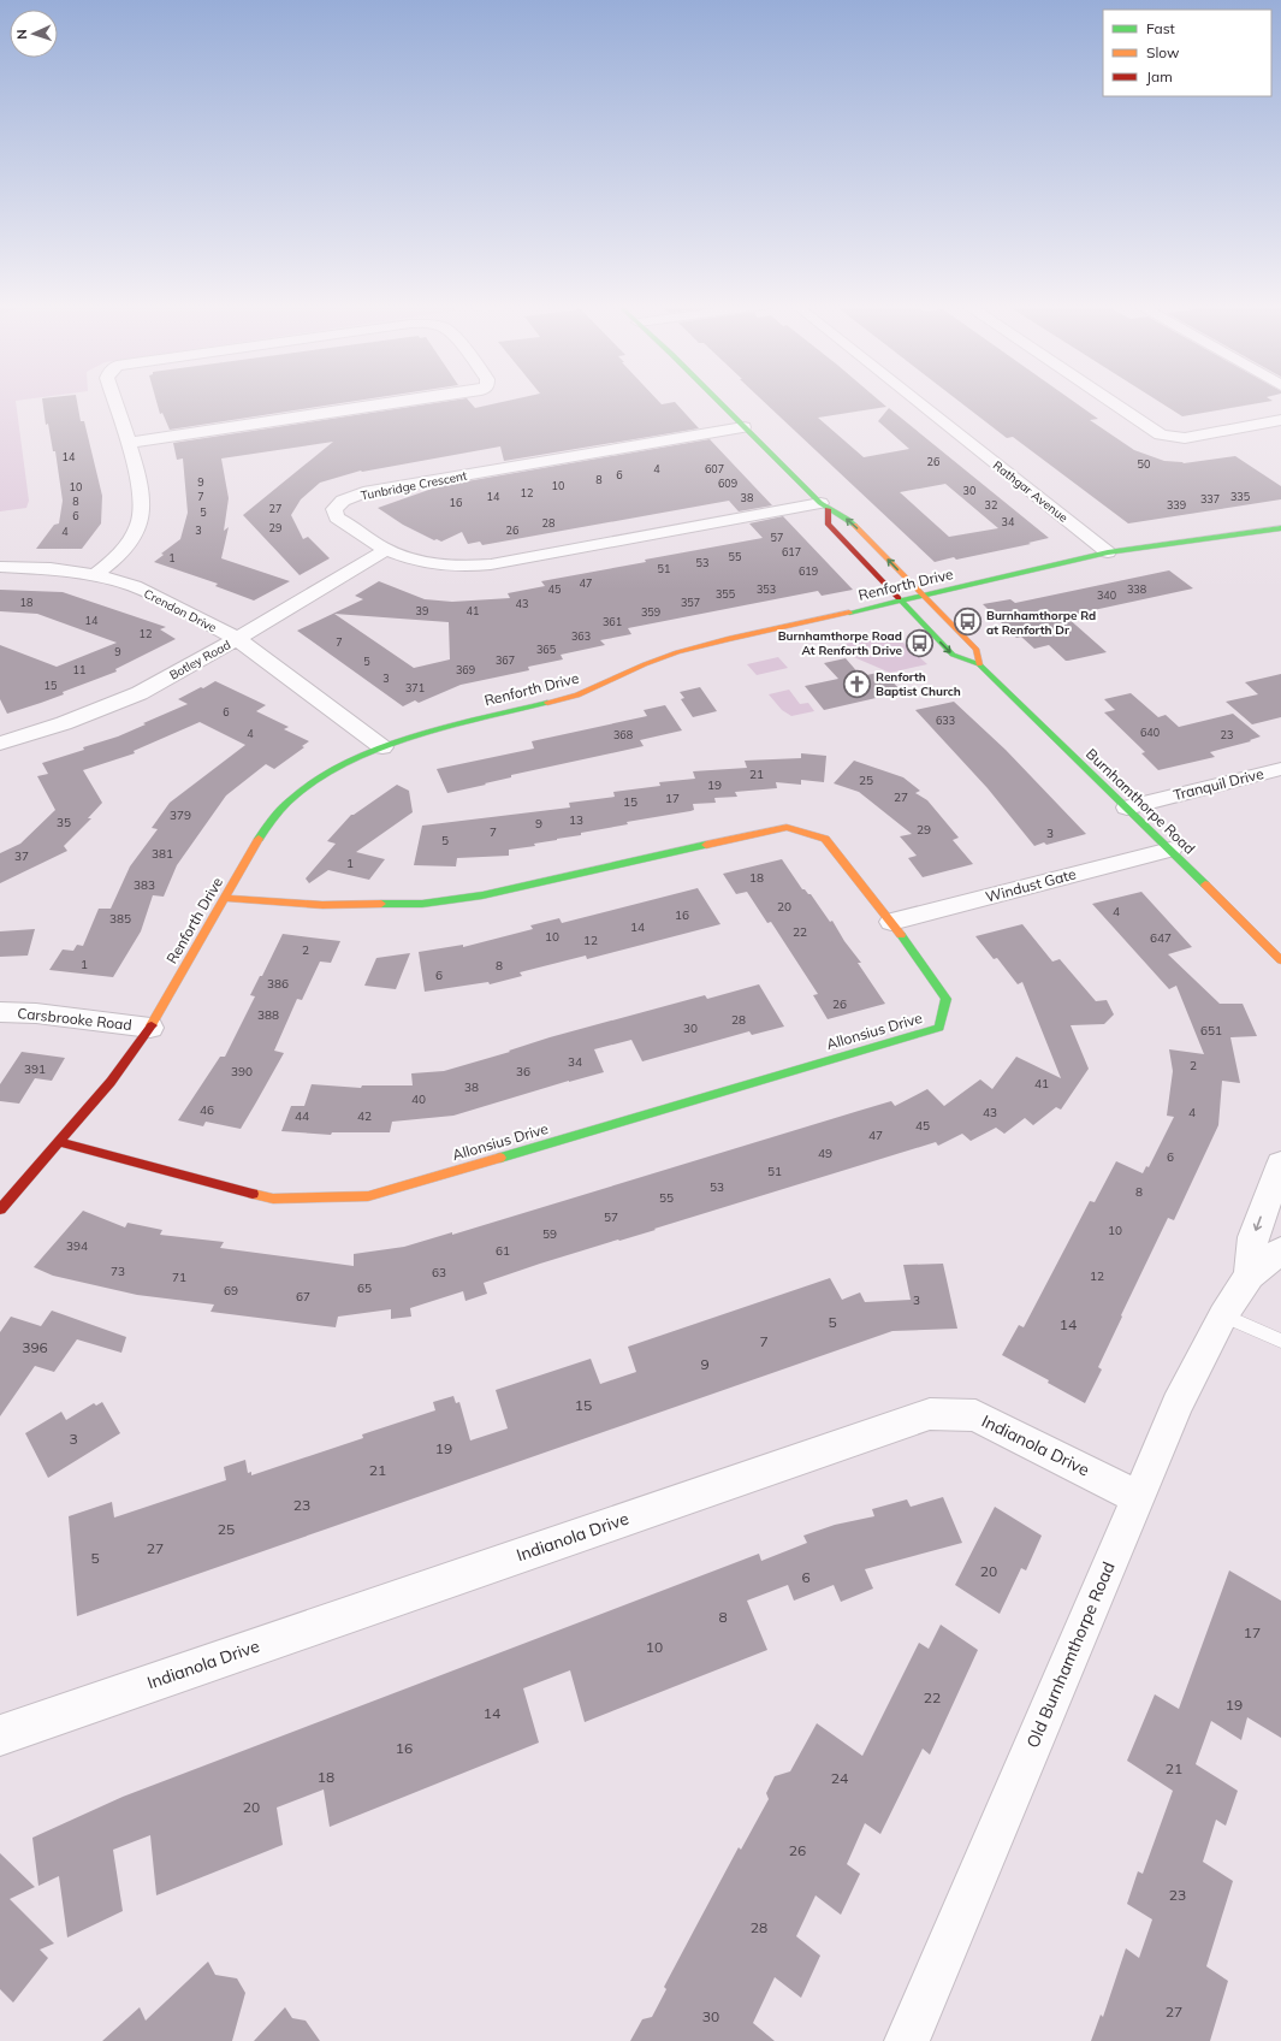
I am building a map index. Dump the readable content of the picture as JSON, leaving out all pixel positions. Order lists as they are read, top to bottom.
{
  "streets": {
    "street": [
      "Tunbridge Crescent",
      "Rathgar Avenue",
      "Renforth Drive",
      "Crendon Drive",
      "Botley Road",
      "Tranquil Drive",
      "Burnhamthorpe Road",
      "Windust Gate",
      "Carsbrooke Road",
      "Allonsius Drive",
      "Indianola Drive",
      "Old Burnhamthorpe Road"
    ]
  },
  "crossings": [
    ["Tunbridge Crescent", "Botley Road"],
    ["Tunbridge Crescent", "Burnhamthorpe Road"],
    ["Rathgar Avenue", "Renforth Drive"],
    ["Renforth Drive", "Crendon Drive"],
    ["Renforth Drive", "Burnhamthorpe Road"],
    ["Renforth Drive", "Carsbrooke Road"],
    ["Renforth Drive", "Allonsius Drive"],
    ["Crendon Drive", "Botley Road"],
    ["Tranquil Drive", "Burnhamthorpe Road"],
    ["Burnhamthorpe Road", "Windust Gate"],
    ["Windust Gate", "Allonsius Drive"],
    ["Indianola Drive", "Old Burnhamthorpe Road"]
  ],
  "places": {
    "bus stop": ["Burnhamthorpe Rd at Renforth Dr", "Burnhamthorpe Road At Renforth Drive"],
    "church": ["Renforth Baptist Church"]
  },
  "house_numbers": [
    "14",
    "26",
    "50",
    "4",
    "607",
    "6",
    "8",
    "9",
    "609",
    "10",
    "10",
    "30",
    "12",
    "7",
    "14",
    "335",
    "38",
    "337",
    "8",
    "16",
    "32",
    "339",
    "27",
    "5",
    "6",
    "34",
    "28",
    "29",
    "3",
    "26",
    "4",
    "57",
    "617",
    "55",
    "1",
    "53",
    "51",
    "619",
    "47",
    "45",
    "353",
    "338",
    "355",
    "340",
    "18",
    "357",
    "43",
    "39",
    "41",
    "359",
    "14",
    "361",
    "12",
    "363",
    "7",
    "365",
    "9",
    "367",
    "5",
    "11",
    "369",
    "3",
    "15",
    "371",
    "6",
    "633",
    "640",
    "4",
    "368",
    "23",
    "21",
    "25",
    "19",
    "27",
    "17",
    "15",
    "379",
    "13",
    "35",
    "9",
    "29",
    "7",
    "3",
    "5",
    "381",
    "37",
    "1",
    "18",
    "383",
    "20",
    "4",
    "16",
    "385",
    "14",
    "22",
    "10",
    "647",
    "12",
    "2",
    "1",
    "8",
    "6",
    "386",
    "26",
    "388",
    "28",
    "30",
    "651",
    "34",
    "2",
    "391",
    "390",
    "36",
    "41",
    "38",
    "40",
    "46",
    "43",
    "4",
    "44",
    "42",
    "45",
    "47",
    "49",
    "6",
    "51",
    "53",
    "8",
    "55",
    "57",
    "10",
    "59",
    "394",
    "61",
    "73",
    "63",
    "12",
    "71",
    "65",
    "69",
    "67",
    "3",
    "5",
    "14",
    "7",
    "396",
    "9",
    "15",
    "3",
    "19",
    "21",
    "23",
    "25",
    "27",
    "5",
    "20",
    "6",
    "8",
    "17",
    "10",
    "22",
    "19",
    "14",
    "16",
    "21",
    "18",
    "24",
    "20",
    "26",
    "23",
    "28",
    "27",
    "30"
  ],
  "legend": ["Fast", "Slow", "Jam"],
  "north": "left"
}
